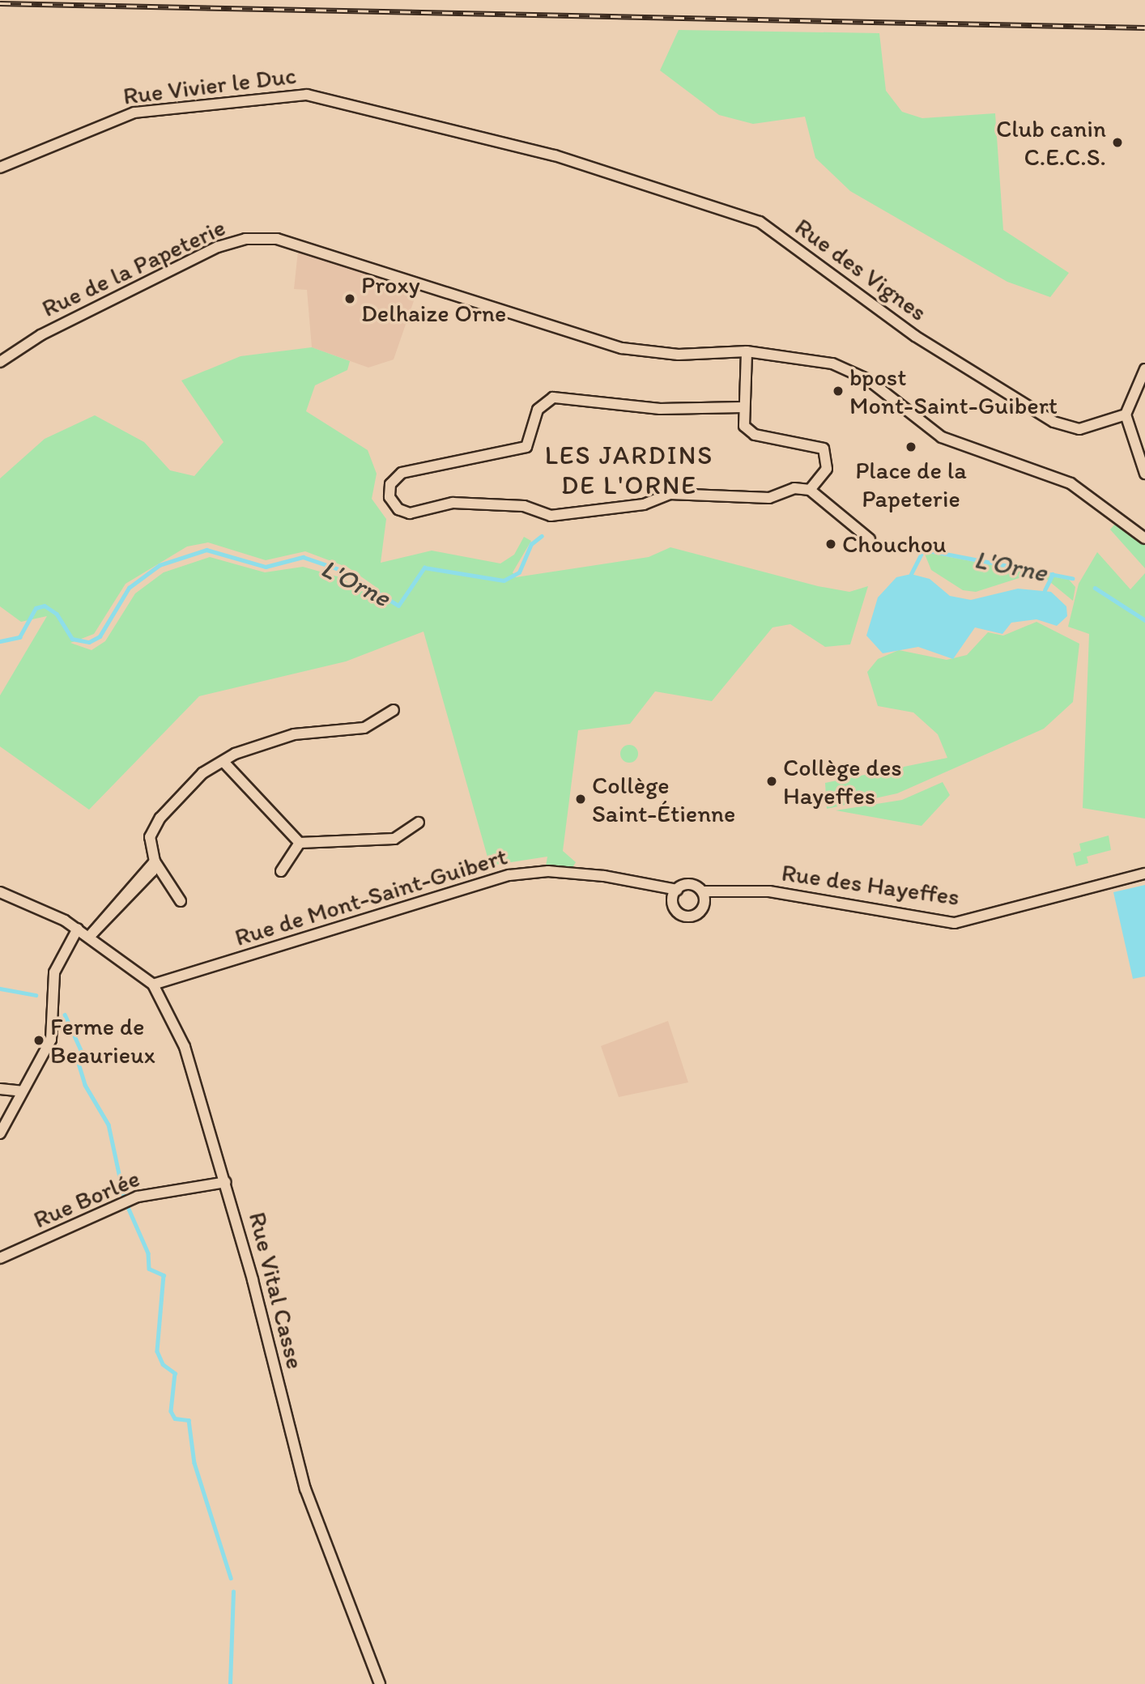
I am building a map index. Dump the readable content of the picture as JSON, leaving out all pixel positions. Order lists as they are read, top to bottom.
{
  "streets": {
    "street": [
      "Rue Vivier le Duc",
      "Rue de la Papeterie",
      "Rue des Vignes",
      "Rue des Hayeffes",
      "Rue de Mont-Saint-Guibert",
      "Rue Borlée",
      "Rue Vital Casse"
    ]
  },
  "crossings": [
    ["Rue Vivier le Duc", "Rue des Vignes"],
    ["Rue de Mont-Saint-Guibert", "Rue Vital Casse"],
    ["Rue Borlée", "Rue Vital Casse"]
  ],
  "districts": ["LES JARDINS DE L'ORNE"],
  "water": ["L'Orne"],
  "places": [
    "Club canin C.E.C.S.",
    "Proxy Delhaize Orne",
    "bpost Mont-Saint-Guibert",
    "Place de la Papeterie",
    "Chouchou",
    "Collège des Hayeffes",
    "Collège Saint-Étienne",
    "Ferme de Beaurieux"
  ]
}
